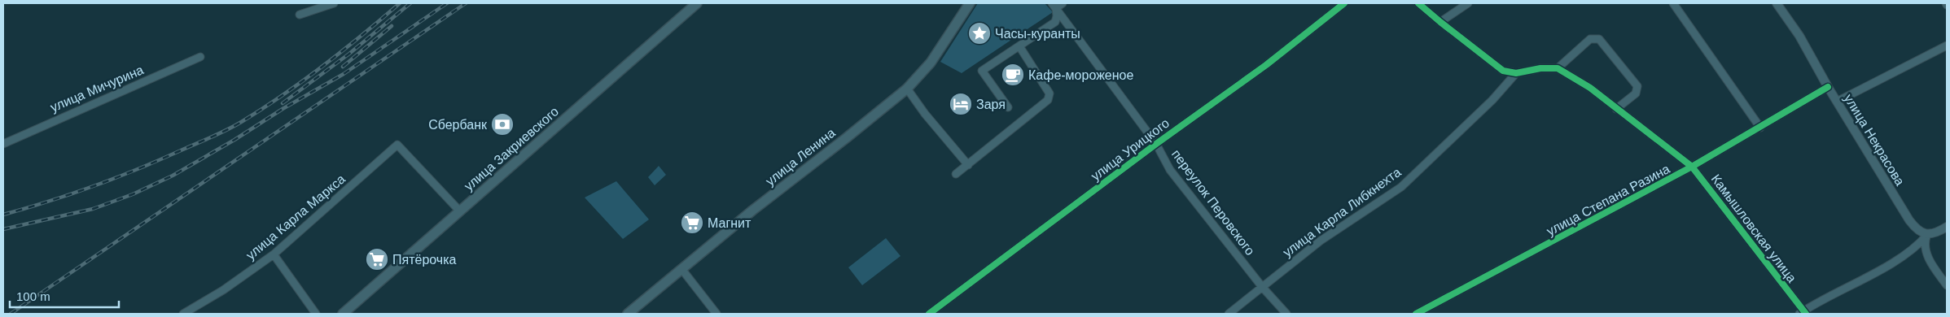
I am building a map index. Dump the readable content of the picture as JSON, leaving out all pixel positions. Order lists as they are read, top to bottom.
{
  "streets": {
    "main road": ["улица Закриевского", "улица Ленина"],
    "street": [
      "улица Мичурина",
      "улица Некрасова",
      "улица Урицкого",
      "улица Степана Разина",
      "переулок Перовского",
      "улица Карла Либкнехта",
      "улица Карла Маркса",
      "Камышловская улица"
    ]
  },
  "crossings": [
    ["улица Некрасова", "улица Степана Разина"],
    ["улица Закриевского", "улица Карла Маркса"],
    ["улица Урицкого", "переулок Перовского"],
    ["улица Степана Разина", "Камышловская улица"],
    ["переулок Перовского", "улица Карла Либкнехта"]
  ],
  "places": {
    "place": ["Часы-куранты"],
    "cafe": ["Кафе-мороженое"],
    "hotel": ["Заря"],
    "bank": ["Сбербанк"],
    "supermarket": ["Магнит", "Пятёрочка"]
  },
  "scale_bar": "100 m"
}
